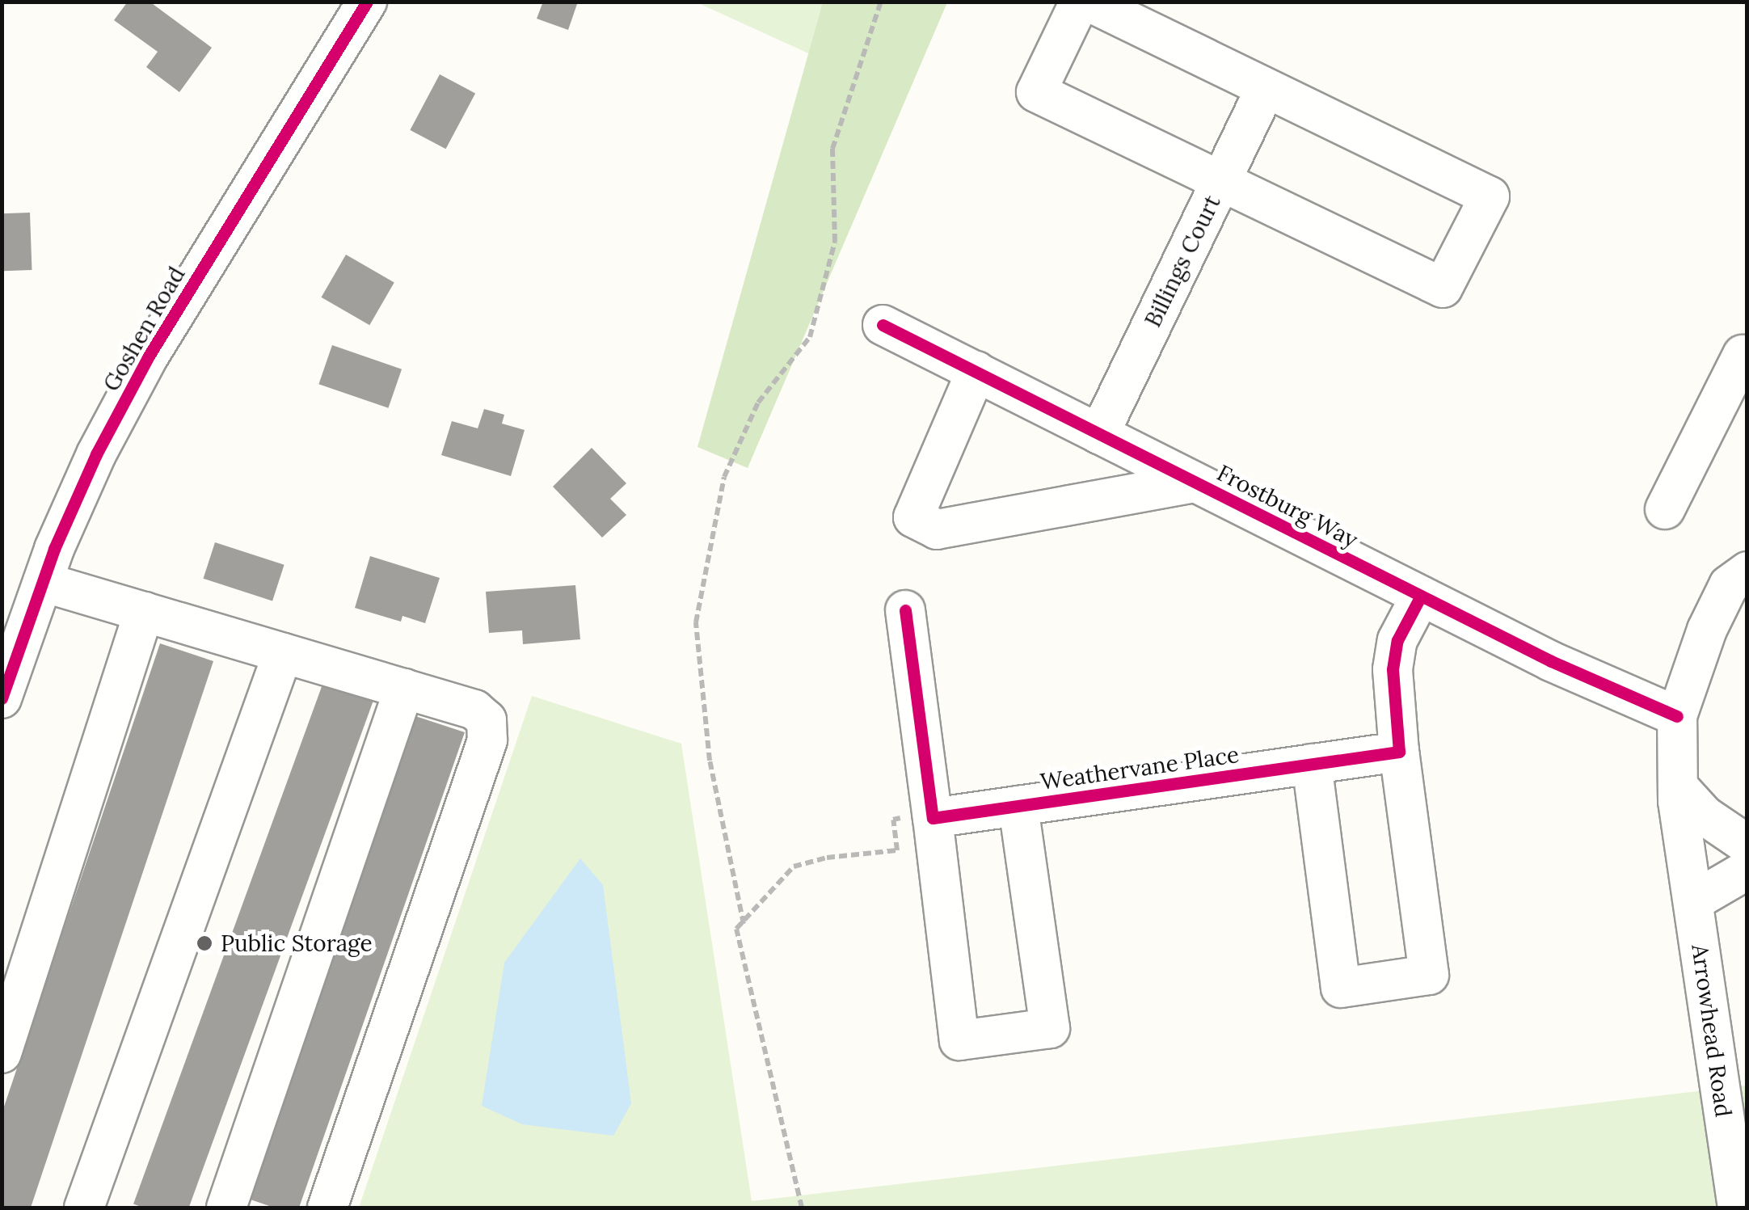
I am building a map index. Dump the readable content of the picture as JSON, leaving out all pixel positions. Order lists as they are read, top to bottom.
{
  "streets": {
    "street": [
      "Billings Court",
      "Goshen Road",
      "Frostburg Way",
      "Weathervane Place",
      "Arrowhead Road"
    ]
  },
  "crossings": [
    ["Billings Court", "Frostburg Way"],
    ["Frostburg Way", "Arrowhead Road"]
  ],
  "places": ["Public Storage"]
}
